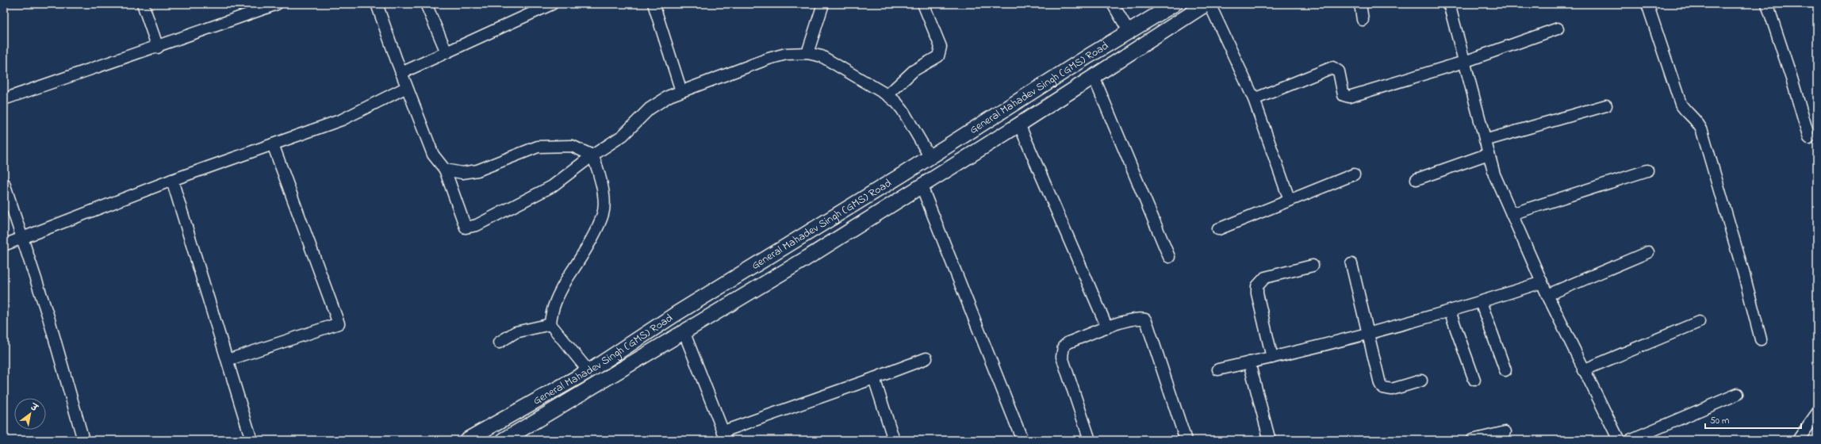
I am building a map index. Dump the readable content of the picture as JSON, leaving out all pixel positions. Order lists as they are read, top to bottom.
{
  "streets": {
    "street": ["General Mahadev Singh (GMS) Road"]
  },
  "scale_bar": "50 m",
  "north": "top right"
}
